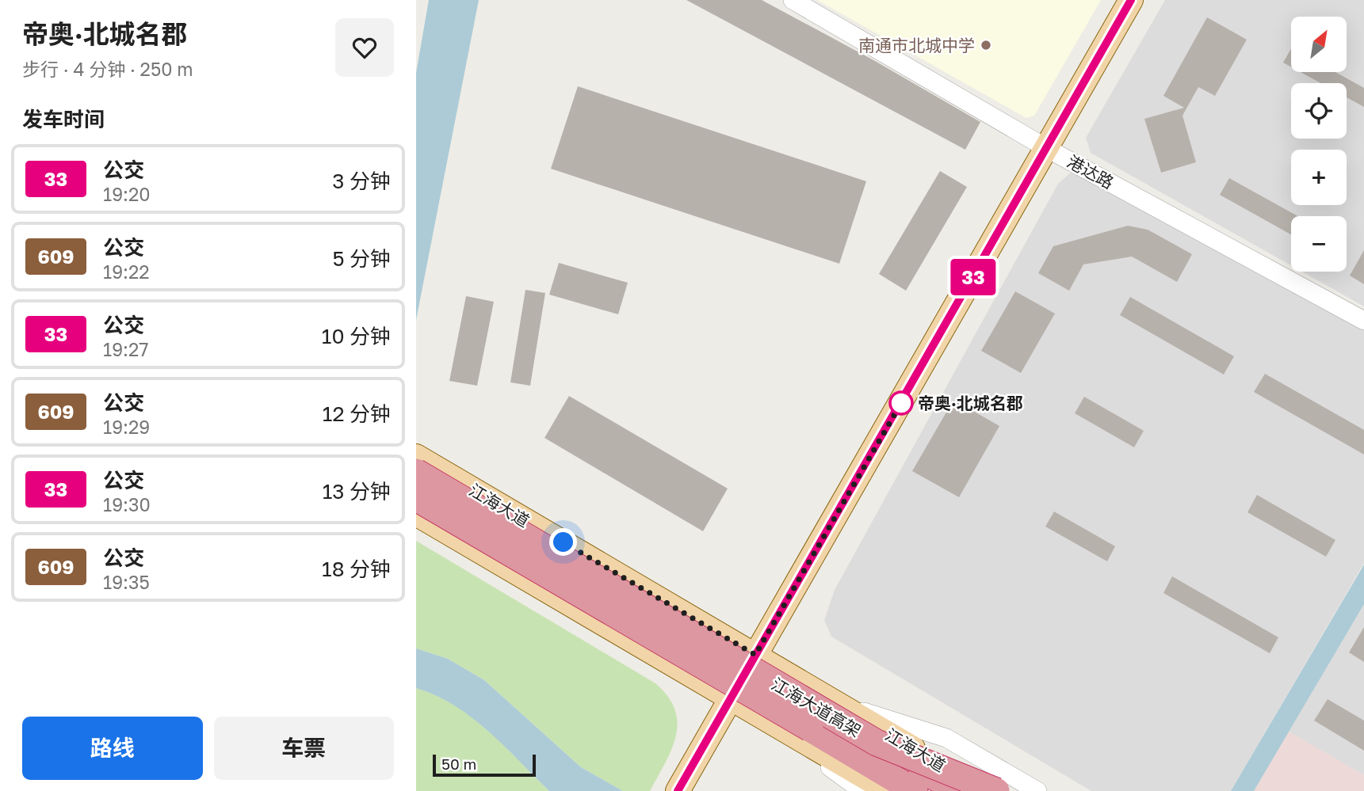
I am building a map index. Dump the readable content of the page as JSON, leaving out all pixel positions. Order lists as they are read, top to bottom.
{
  "streets": {
    "highway": ["江海大道高架"],
    "main road": ["江海大道"],
    "street": ["港达路"]
  },
  "places": ["南通市北城中学", "帝奥·北城名郡"],
  "lines": ["bus line 33"],
  "scale_bar": "50 m",
  "north": "top right",
  "page": {
    "heading": [
      ["帝奥·北城名郡", "步行 · 4 分钟 · 250 m"],
      "发车时间"
    ],
    "on_map": "33",
    "map_buttons": ["+", "−"],
    "list": [
      {
        "mark": "33",
        "name": "公交",
        "note": "19:20",
        "value": "3 分钟"
      },
      {
        "mark": "609",
        "name": "公交",
        "note": "19:22",
        "value": "5 分钟"
      },
      {
        "mark": "33",
        "name": "公交",
        "note": "19:27",
        "value": "10 分钟"
      },
      {
        "mark": "609",
        "name": "公交",
        "note": "19:29",
        "value": "12 分钟"
      },
      {
        "mark": "33",
        "name": "公交",
        "note": "19:30",
        "value": "13 分钟"
      },
      {
        "mark": "609",
        "name": "公交",
        "note": "19:35",
        "value": "18 分钟"
      }
    ],
    "buttons": ["路线", "车票"],
    "scale": "50 m"
  }
}
